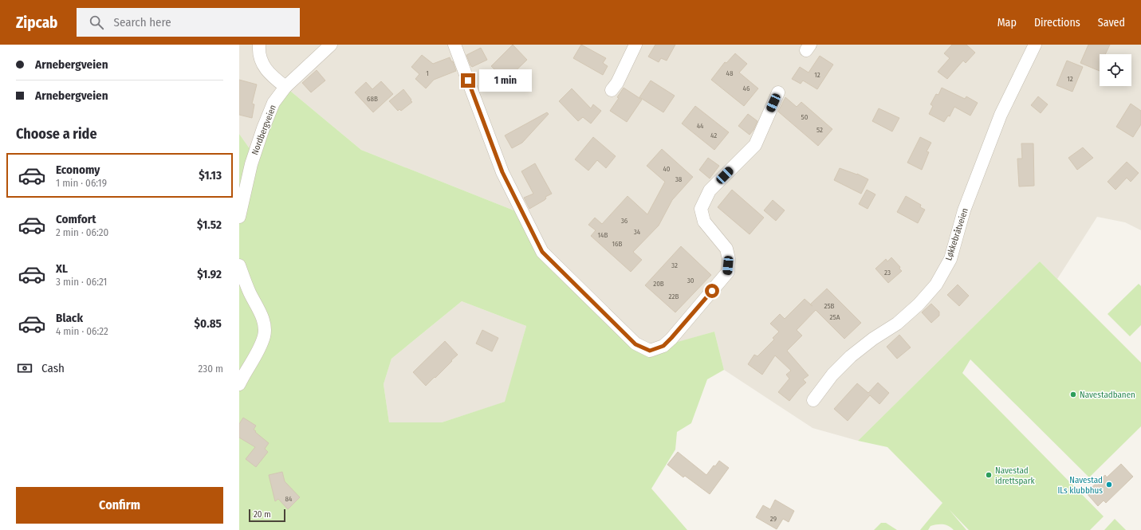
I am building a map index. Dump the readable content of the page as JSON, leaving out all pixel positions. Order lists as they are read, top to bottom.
{
  "streets": {
    "street": ["Nordbergveien", "Løkkebråtveien"]
  },
  "places": ["Navestadbanen", "Navestad idrettspark", "Navestad ILs klubbhus"],
  "house_numbers": [
    "1",
    "48",
    "12",
    "12",
    "46",
    "68B",
    "50",
    "44",
    "52",
    "42",
    "40",
    "38",
    "36",
    "34",
    "14B",
    "16B",
    "32",
    "23",
    "30",
    "20B",
    "22B",
    "25B",
    "25A",
    "84",
    "29"
  ],
  "scale_bar": "20 m",
  "page": {
    "header": "Zipcab",
    "search": "Search here",
    "nav": ["Map", "Directions", "Saved"],
    "banner": ["Arnebergveien", "Arnebergveien"],
    "bubble": "1 min",
    "heading": "Choose a ride",
    "list": [
      {
        "name": "Economy",
        "note": "1 min · 06:19",
        "value": "$1.13"
      },
      {
        "name": "Comfort",
        "note": "2 min · 06:20",
        "value": "$1.52"
      },
      {
        "name": "XL",
        "note": "3 min · 06:21",
        "value": "$1.92"
      },
      {
        "name": "Black",
        "note": "4 min · 06:22",
        "value": "$0.85"
      }
    ],
    "pay": ["Cash", "230 m"],
    "buttons": "Confirm",
    "scale": "20 m"
  }
}
